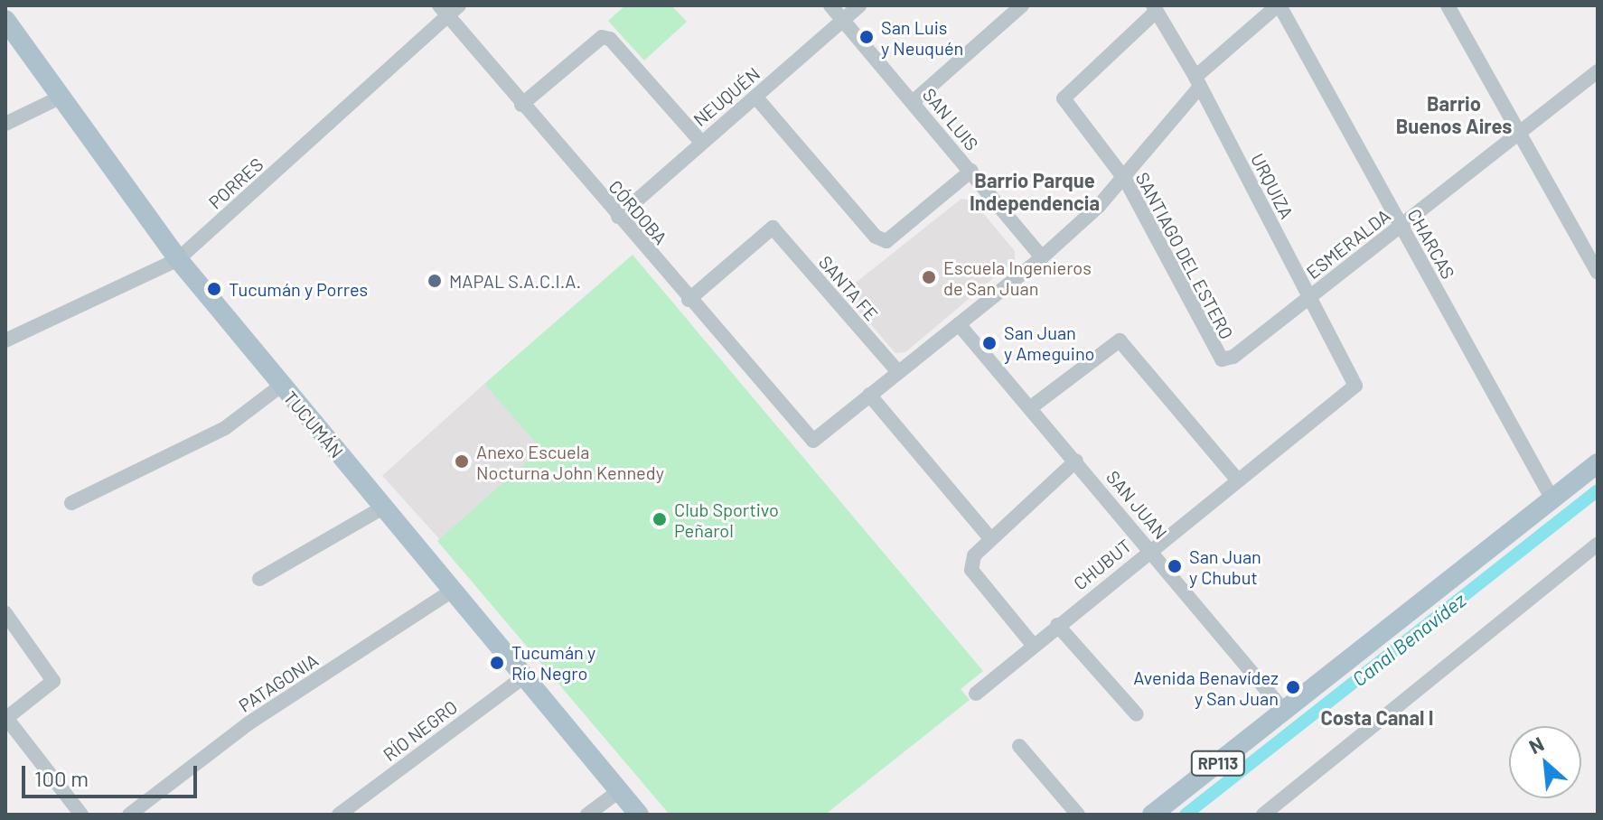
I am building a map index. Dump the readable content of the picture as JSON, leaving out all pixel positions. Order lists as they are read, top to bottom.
{
  "streets": {
    "main road": ["TUCUMÁN", "RP113"],
    "street": [
      "NEUQUÉN",
      "SAN LUIS",
      "PORRES",
      "URQUIZA",
      "CÓRDOBA",
      "ESMERALDA",
      "CHARCAS",
      "SANTIAGO DEL ESTERO",
      "SANTA FE",
      "SAN JUAN",
      "CHUBUT",
      "PATAGONIA",
      "RÍO NEGRO"
    ]
  },
  "crossings": [
    ["NEUQUÉN", "SAN LUIS"],
    ["NEUQUÉN", "CÓRDOBA"],
    ["PORRES", "CÓRDOBA"],
    ["PORRES", "TUCUMÁN"],
    ["URQUIZA", "ESMERALDA"],
    ["URQUIZA", "SANTIAGO DEL ESTERO"],
    ["URQUIZA", "CHUBUT"],
    ["CÓRDOBA", "SANTA FE"],
    ["ESMERALDA", "CHARCAS"],
    ["ESMERALDA", "SANTIAGO DEL ESTERO"],
    ["CHARCAS", "RP113"],
    ["TUCUMÁN", "PATAGONIA"],
    ["TUCUMÁN", "RÍO NEGRO"],
    ["SAN JUAN", "CHUBUT"],
    ["SAN JUAN", "RP113"]
  ],
  "districts": ["Barrio Buenos Aires", "Barrio Parque Independencia", "Costa Canal I"],
  "water": ["Canal Benavídez"],
  "places": [
    "San Luis y Neuquén",
    "Escuela Ingenieros de San Juan",
    "MAPAL S.A.C.I.A.",
    "Tucumán y Porres",
    "San Juan y Ameguino",
    "Anexo Escuela Nocturna John Kennedy",
    "Club Sportivo Peñarol",
    "San Juan y Chubut",
    "Tucumán y Río Negro",
    "Avenida Benavídez y San Juan"
  ],
  "scale_bar": "100 m",
  "north": "top left"
}
